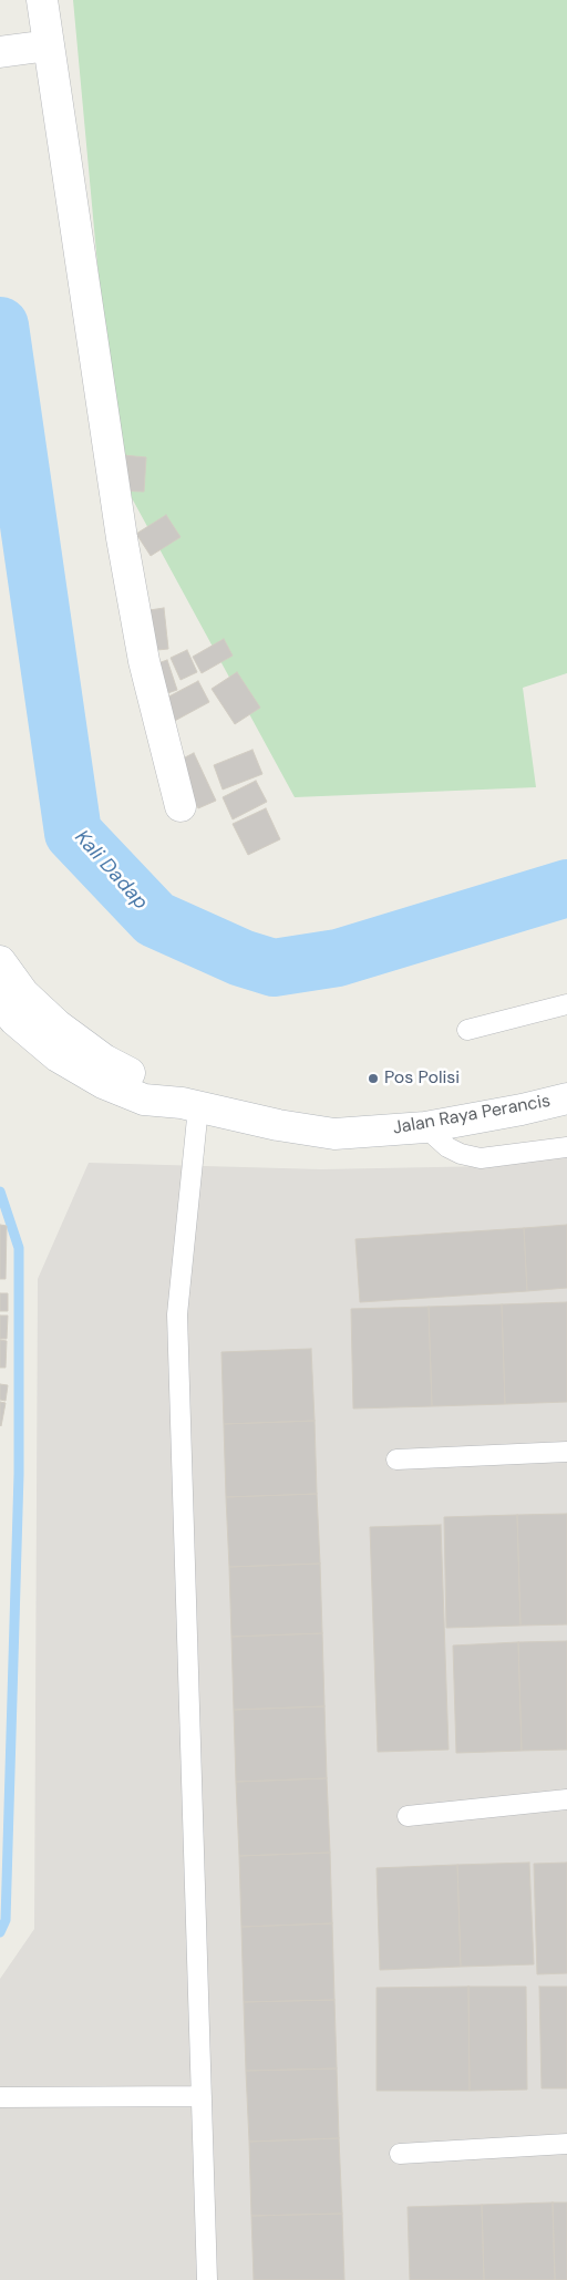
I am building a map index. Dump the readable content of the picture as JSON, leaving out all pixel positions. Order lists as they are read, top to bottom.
{
  "streets": {
    "street": ["Jalan Raya Perancis"]
  },
  "water": ["Kali Dadap"],
  "places": ["Pos Polisi"]
}
